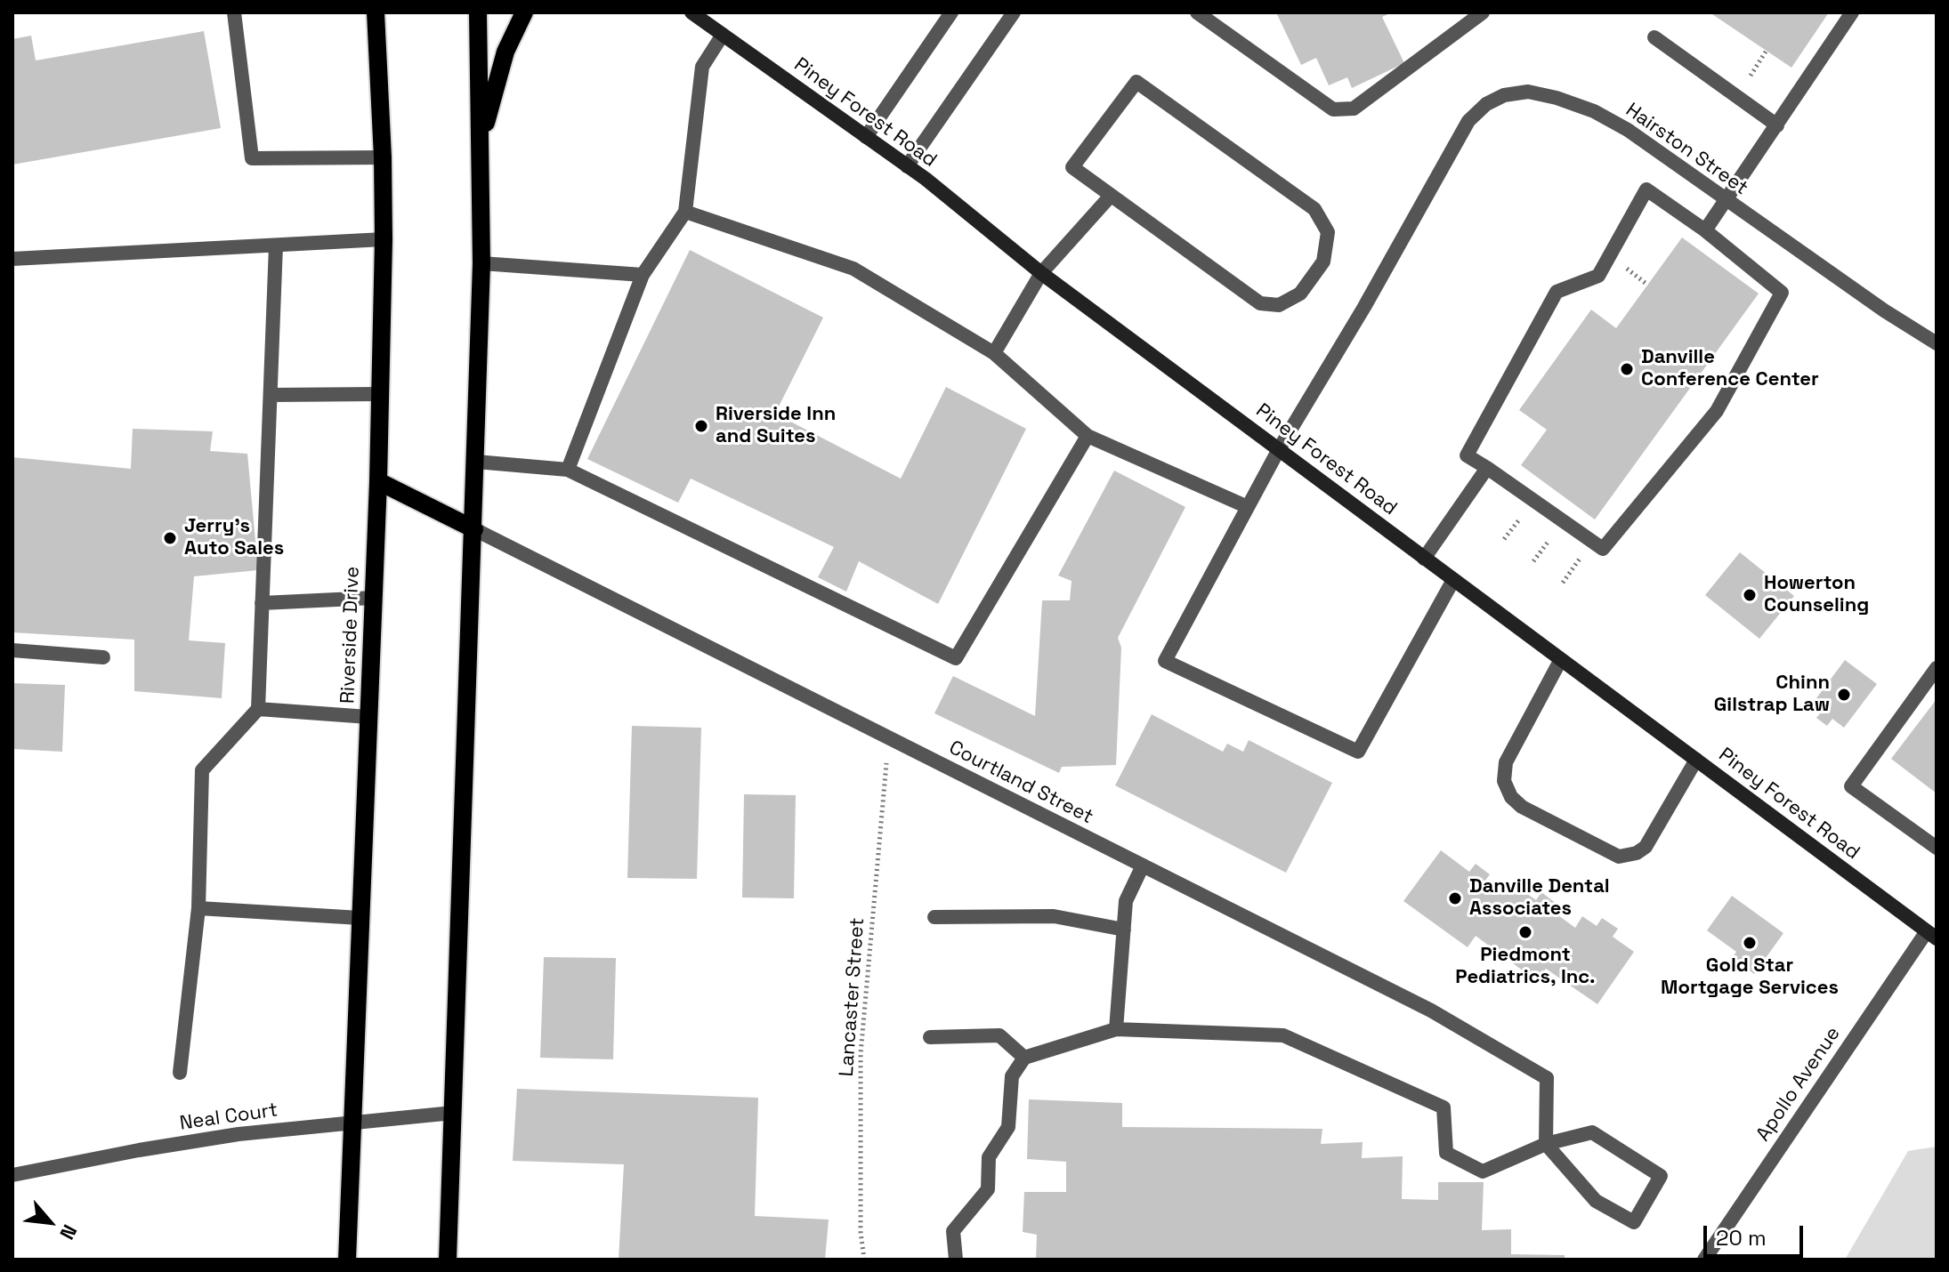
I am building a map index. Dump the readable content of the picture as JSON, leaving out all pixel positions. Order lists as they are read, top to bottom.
{
  "streets": {
    "main road": ["Piney Forest Road", "Riverside Drive"],
    "street": [
      "Hairston Street",
      "Courtland Street",
      "Apollo Avenue",
      "Neal Court"
    ],
    "path": ["Lancaster Street"]
  },
  "crossings": [
    ["Piney Forest Road", "Hairston Street"],
    ["Piney Forest Road", "Apollo Avenue"],
    ["Riverside Drive", "Neal Court"],
    ["Courtland Street", "Lancaster Street"]
  ],
  "places": [
    "Danville Conference Center",
    "Riverside Inn and Suites",
    "Jerry's Auto Sales",
    "Howerton Counseling",
    "Chinn Gilstrap Law",
    "Danville Dental Associates",
    "Piedmont Pediatrics, Inc.",
    "Gold Star Mortgage Services"
  ],
  "scale_bar": "20 m",
  "north": "bottom right"
}
